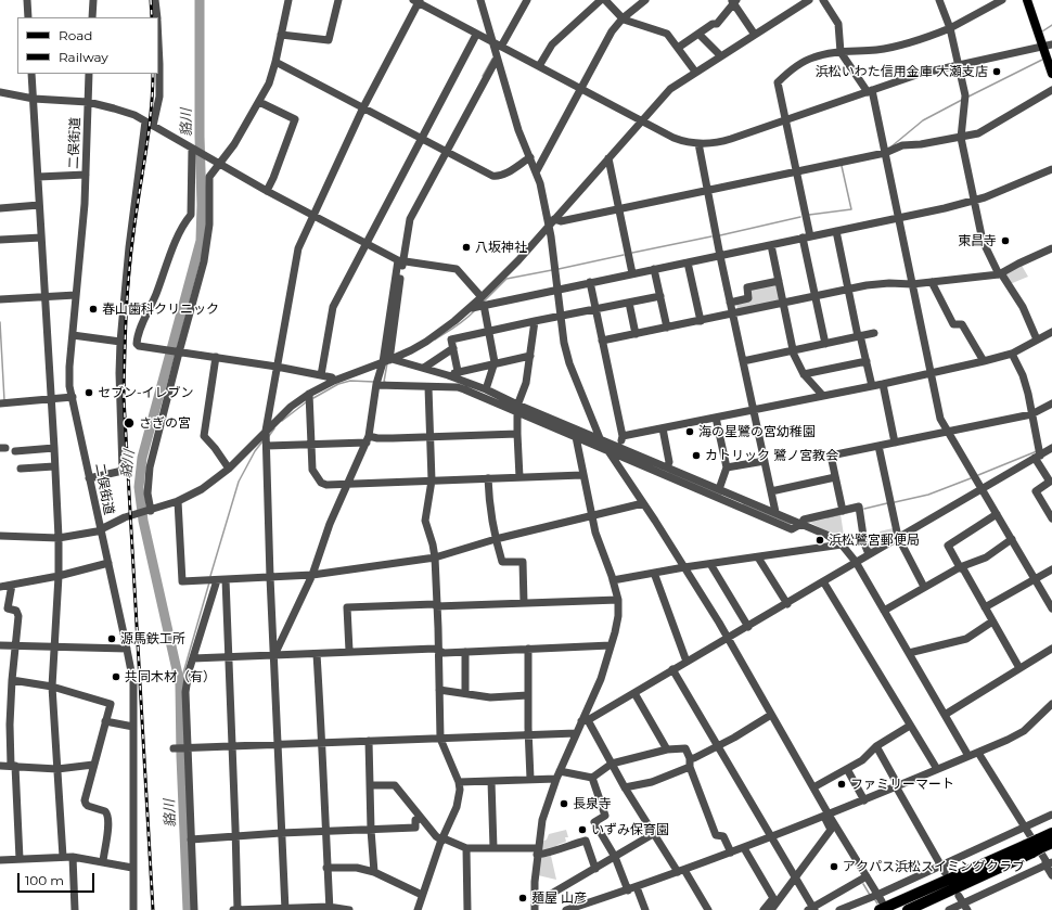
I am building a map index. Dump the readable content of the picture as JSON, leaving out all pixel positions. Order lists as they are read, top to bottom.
{
  "streets": {
    "street": ["二俣街道"]
  },
  "water": ["貉川"],
  "places": [
    "浜松いわた信用金庫 大瀬支店",
    "東昌寺",
    "八坂神社",
    "春山歯科クリニック",
    "セブン-イレブン",
    "さぎの宮",
    "海の星鷺の宮幼稚園",
    "カトリック 鷺ノ宮教会",
    "浜松鷺宮郵便局",
    "源馬鉄工所",
    "共同木材（有）",
    "ファミリーマート",
    "長泉寺",
    "いずみ保育園",
    "アクパス浜松スイミングクラブ",
    "麺屋 山彦"
  ],
  "legend": ["Road", "Railway"],
  "scale_bar": "100 m"
}
